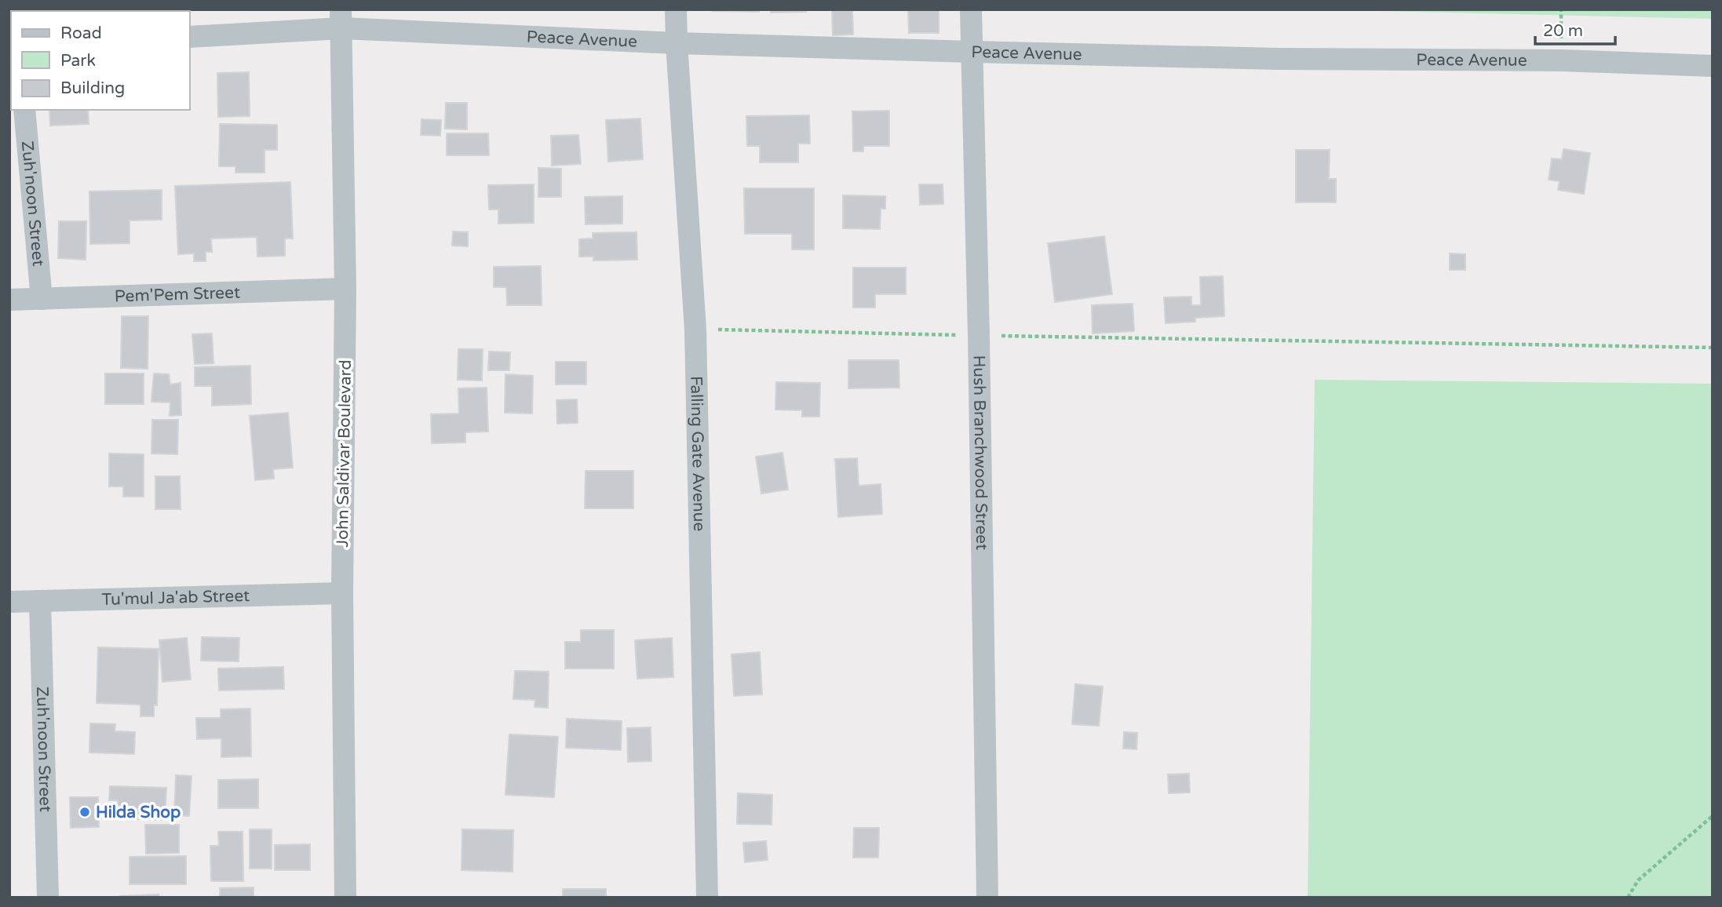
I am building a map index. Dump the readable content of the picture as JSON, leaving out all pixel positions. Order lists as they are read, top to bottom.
{
  "streets": {
    "street": [
      "Peace Avenue",
      "Zuh'noon Street",
      "Pem'Pem Street",
      "John Saldivar Boulevard",
      "Falling Gate Avenue",
      "Hush Branchwood Street",
      "Tu'mul Ja'ab Street"
    ]
  },
  "crossings": [
    ["Peace Avenue", "John Saldivar Boulevard"],
    ["Peace Avenue", "Falling Gate Avenue"],
    ["Peace Avenue", "Hush Branchwood Street"],
    ["Zuh'noon Street", "Pem'Pem Street"],
    ["Zuh'noon Street", "Tu'mul Ja'ab Street"],
    ["Pem'Pem Street", "John Saldivar Boulevard"],
    ["John Saldivar Boulevard", "Tu'mul Ja'ab Street"]
  ],
  "places": ["Hilda Shop"],
  "legend": ["Road", "Park", "Building"],
  "scale_bar": "20 m"
}
